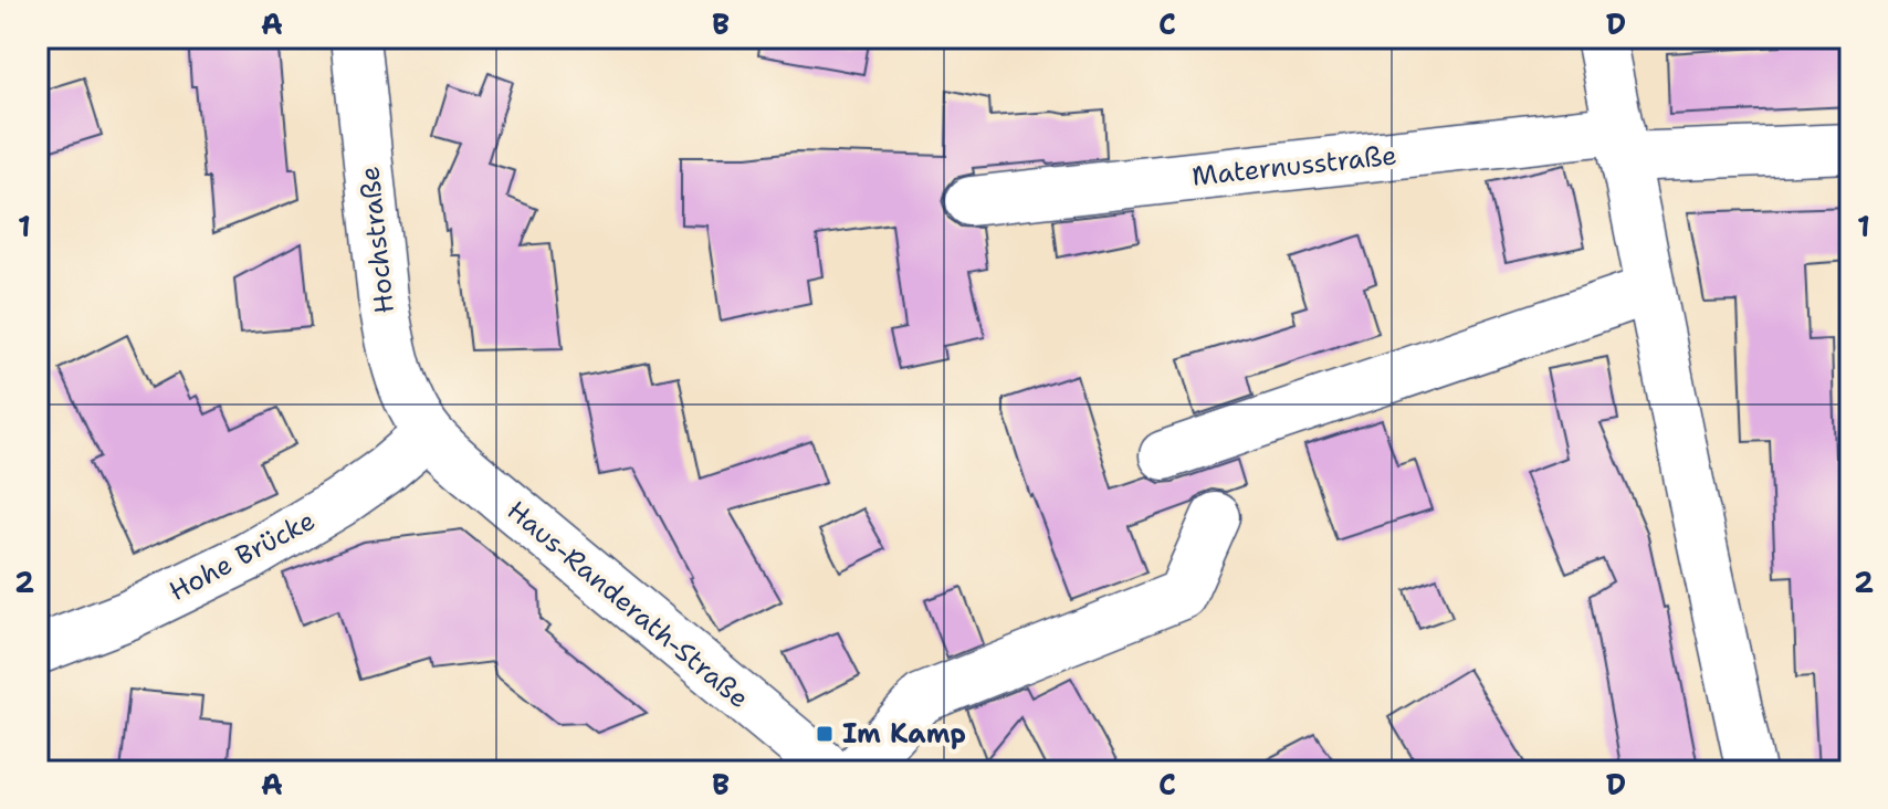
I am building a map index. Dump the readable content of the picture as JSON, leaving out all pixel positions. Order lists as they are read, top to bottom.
{
  "streets": {
    "street": [
      "Maternusstraße",
      "Hochstraße",
      "Hohe Brücke",
      "Haus-Randerath-Straße"
    ]
  },
  "crossings": [
    ["Hochstraße", "Hohe Brücke"],
    ["Hochstraße", "Haus-Randerath-Straße"],
    ["Hohe Brücke", "Haus-Randerath-Straße"]
  ],
  "places": {
    "transit": ["Im Kamp"]
  },
  "grid": {
    "columns": [
      "A",
      "B",
      "C",
      "D"
    ],
    "rows": ["1", "2"]
  }
}
